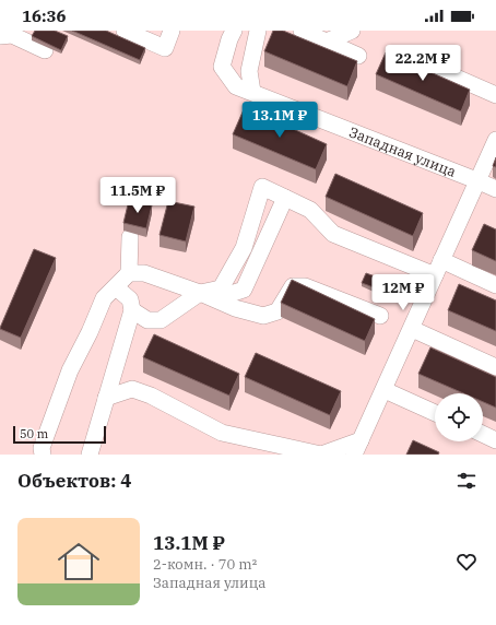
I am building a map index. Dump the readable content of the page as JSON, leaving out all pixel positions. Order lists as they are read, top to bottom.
{
  "streets": {
    "street": ["Западная улица"]
  },
  "scale_bar": "50 m",
  "page": {
    "status": "16:36",
    "price": [
      "22.2M ₽",
      "13.1M ₽",
      "11.5M ₽",
      "12M ₽"
    ],
    "scale": "50 m",
    "heading": "Объектов: 4",
    "list": [
      {
        "name": "13.1M ₽",
        "note": "2-комн. · 70 m² · Западная улица"
      }
    ]
  }
}
